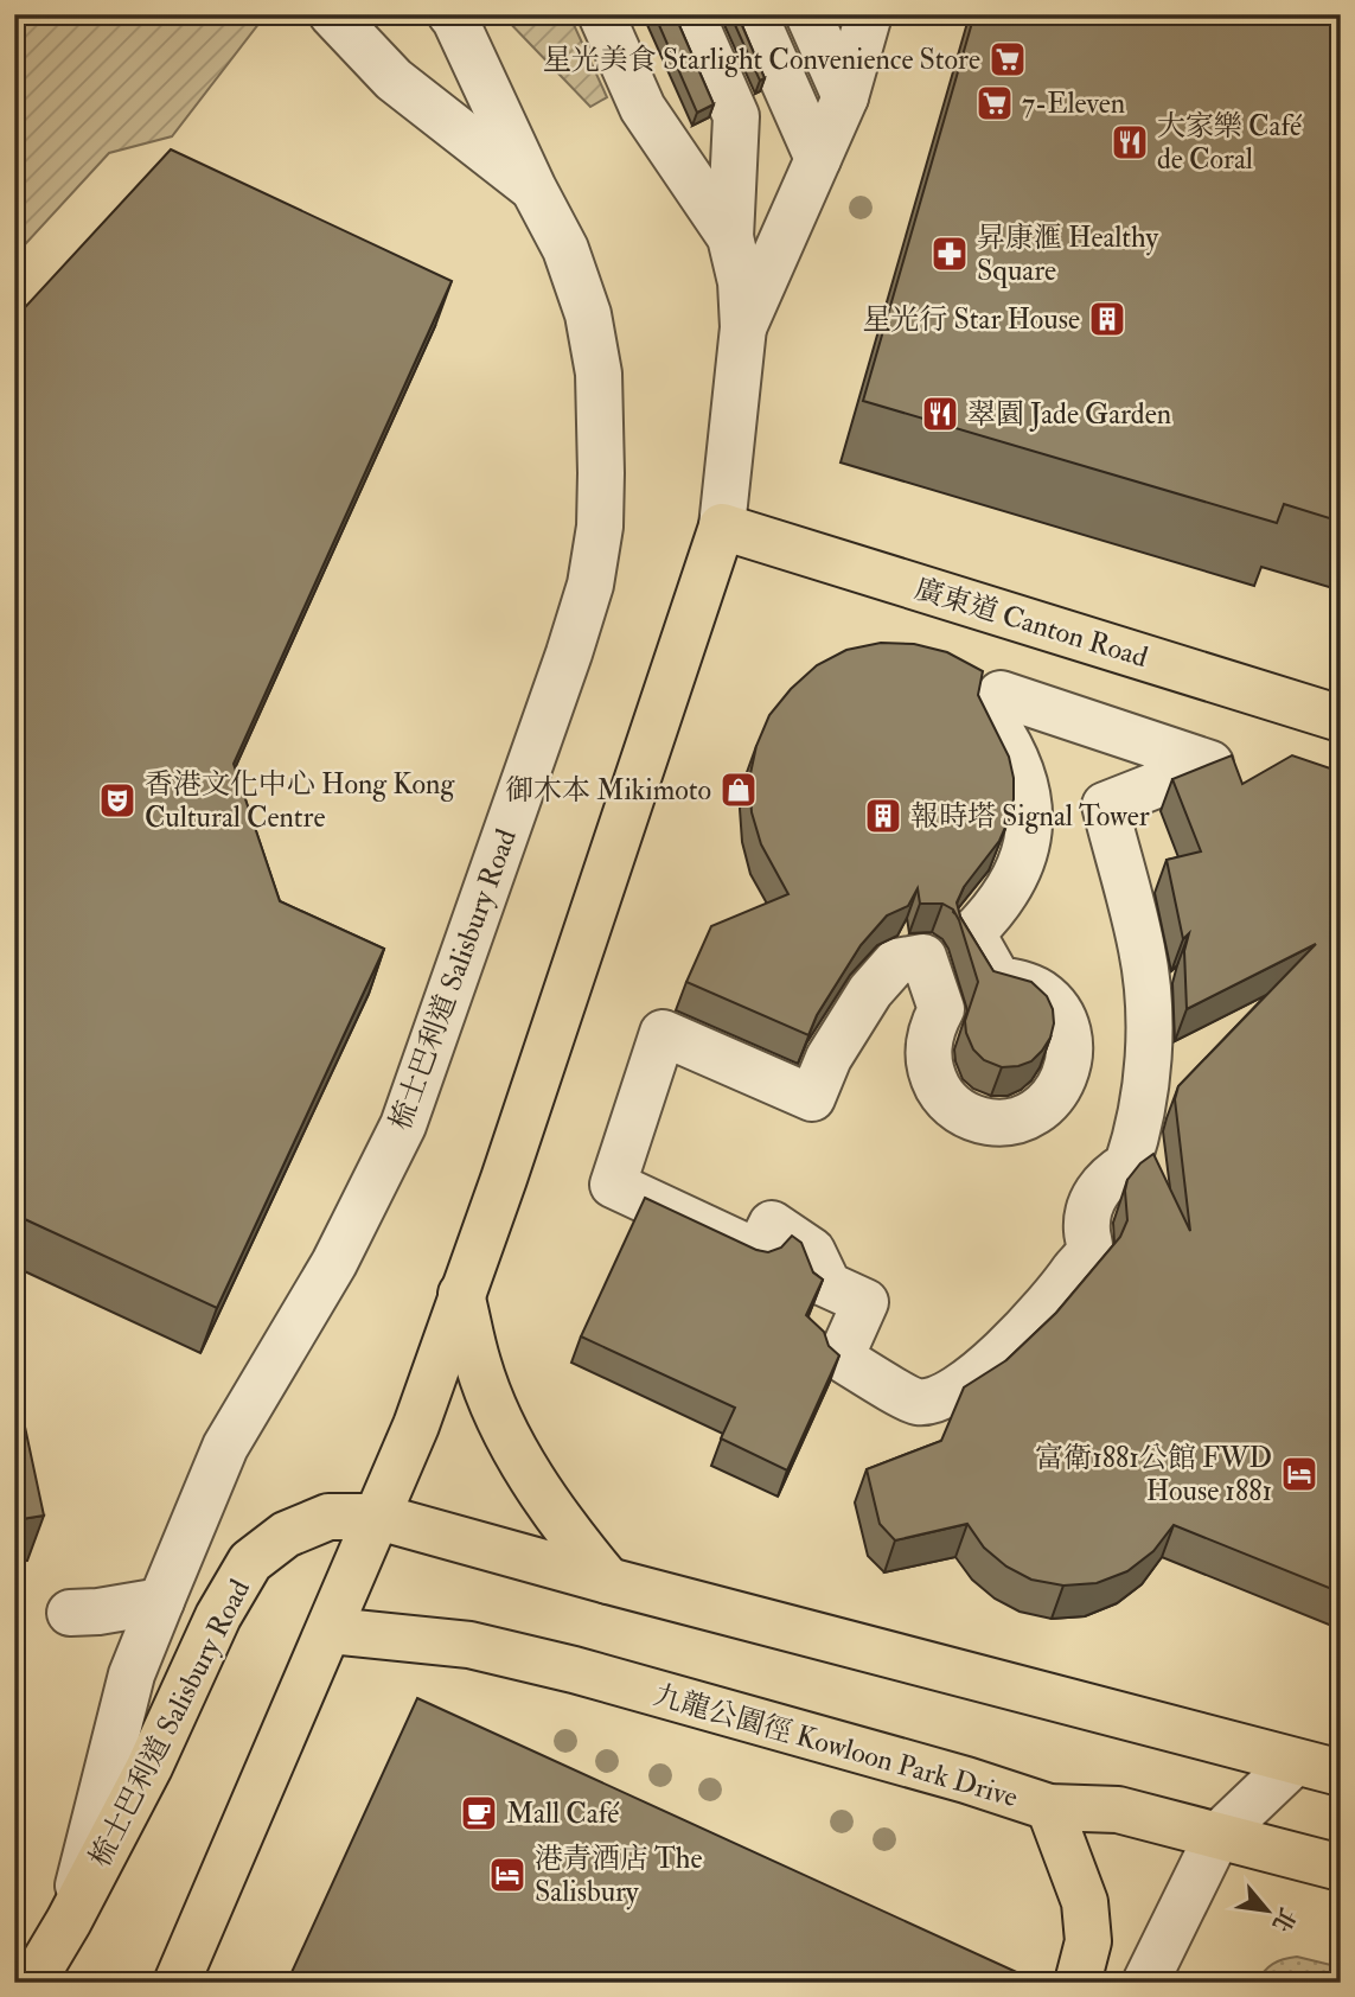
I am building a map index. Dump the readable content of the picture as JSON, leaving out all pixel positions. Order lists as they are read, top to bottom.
{
  "streets": {
    "main road": ["廣東道 Canton Road", "梳士巴利道 Salisbury Road", "九龍公園徑 Kowloon Park Drive"]
  },
  "places": {
    "supermarket": ["星光美食 Starlight Convenience Store", "7-Eleven"],
    "restaurant": ["大家樂 Café de Coral", "翠園 Jade Garden"],
    "pharmacy": ["昇康滙 Healthy Square"],
    "building": ["星光行 Star House", "報時塔 Signal Tower"],
    "shop": ["御木本 Mikimoto"],
    "theatre": ["香港文化中心 Hong Kong Cultural Centre"],
    "hotel": ["富衛1881公館 FWD House 1881", "港青酒店 The Salisbury"],
    "cafe": ["Mall Café"]
  },
  "north": "bottom right"
}
